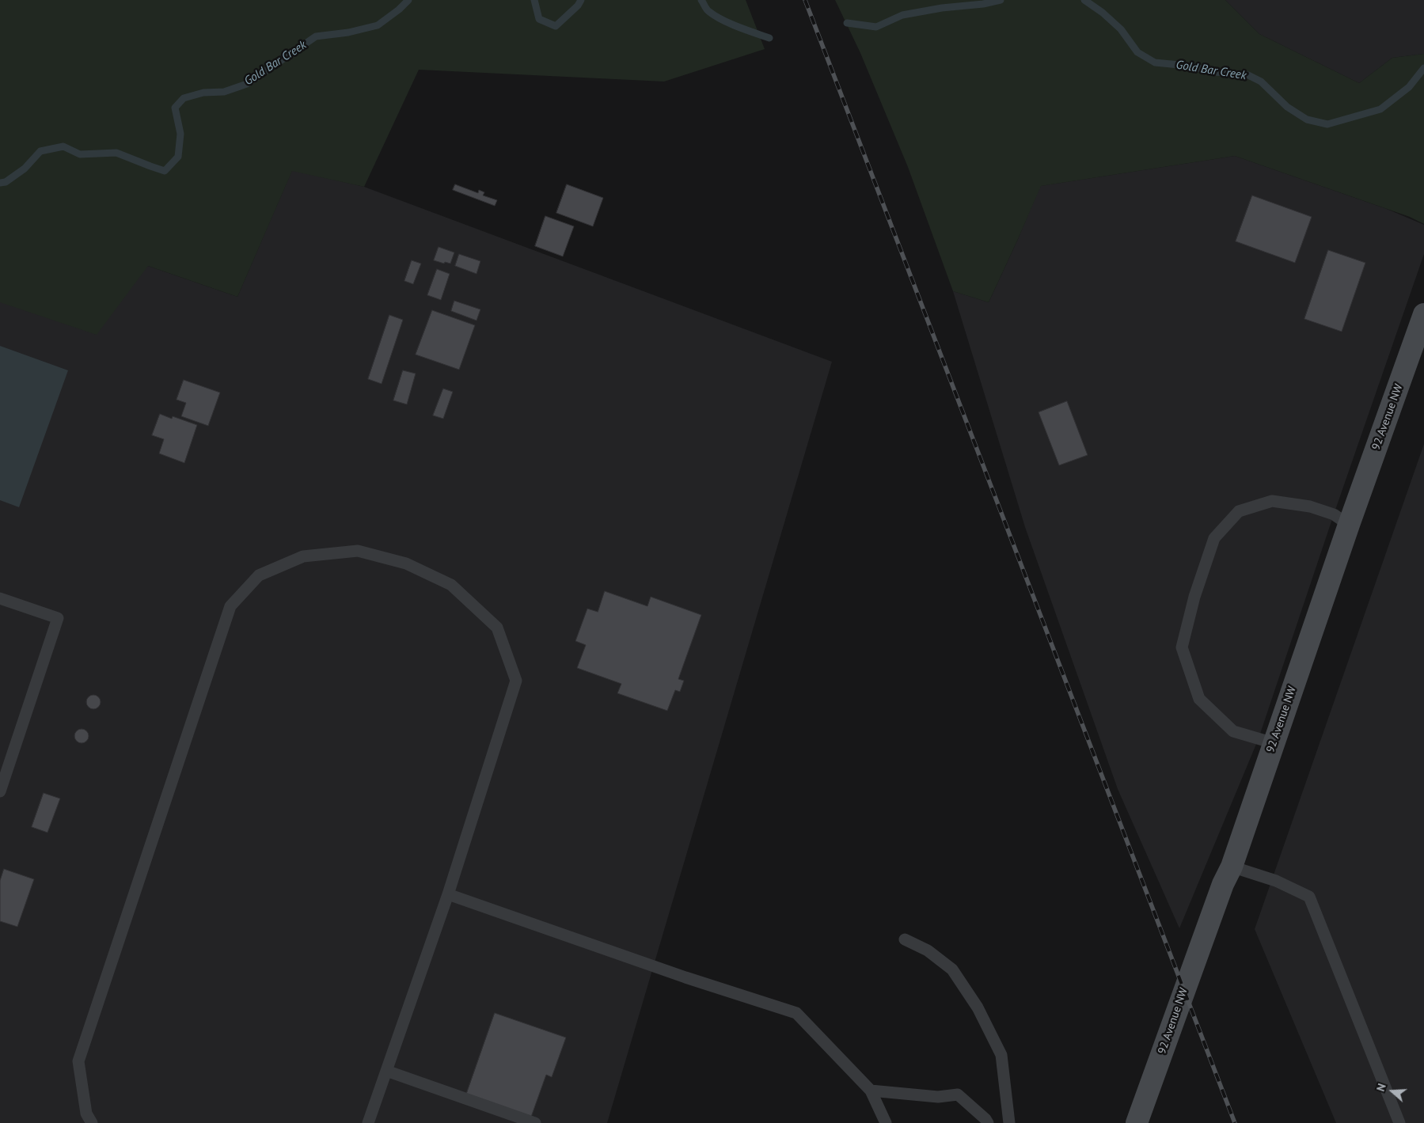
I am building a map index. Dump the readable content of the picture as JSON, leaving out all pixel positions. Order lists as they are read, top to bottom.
{
  "streets": {
    "main road": ["92 Avenue NW"]
  },
  "water": ["Gold Bar Creek"],
  "north": "left"
}
